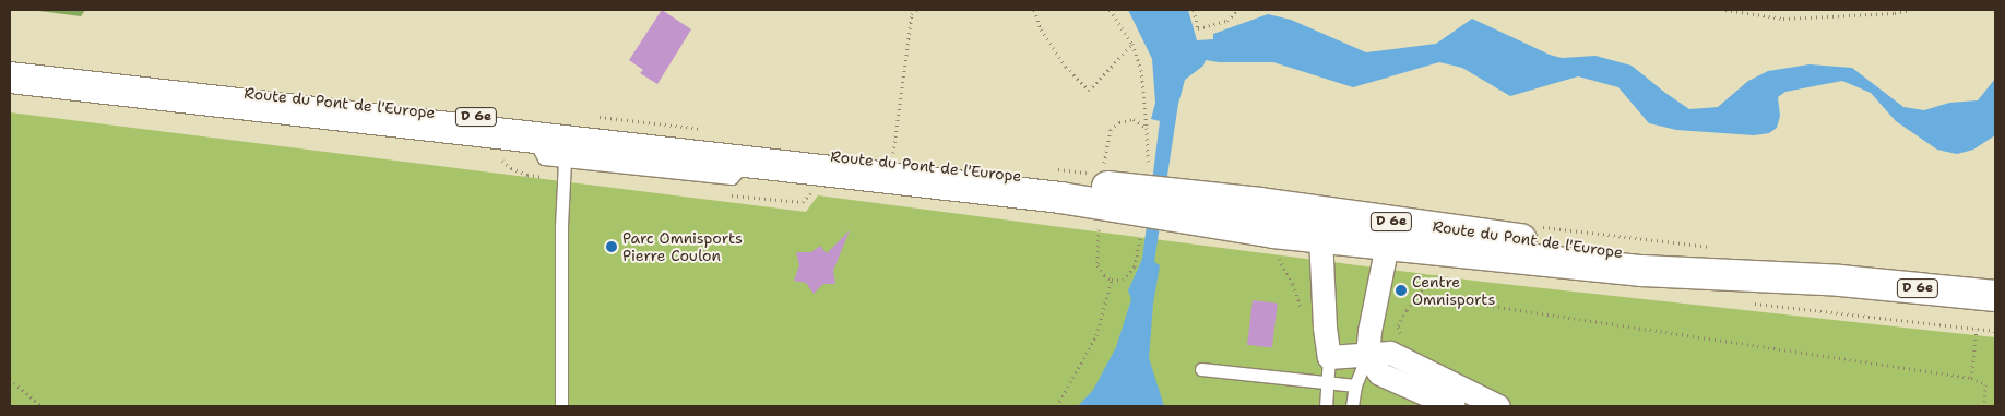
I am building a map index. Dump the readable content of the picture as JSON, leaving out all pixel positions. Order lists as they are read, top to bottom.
{
  "streets": {
    "main road": ["Route du Pont de l'Europe", "D 6e"]
  },
  "places": ["Parc Omnisports Pierre Coulon", "Centre Omnisports"]
}
